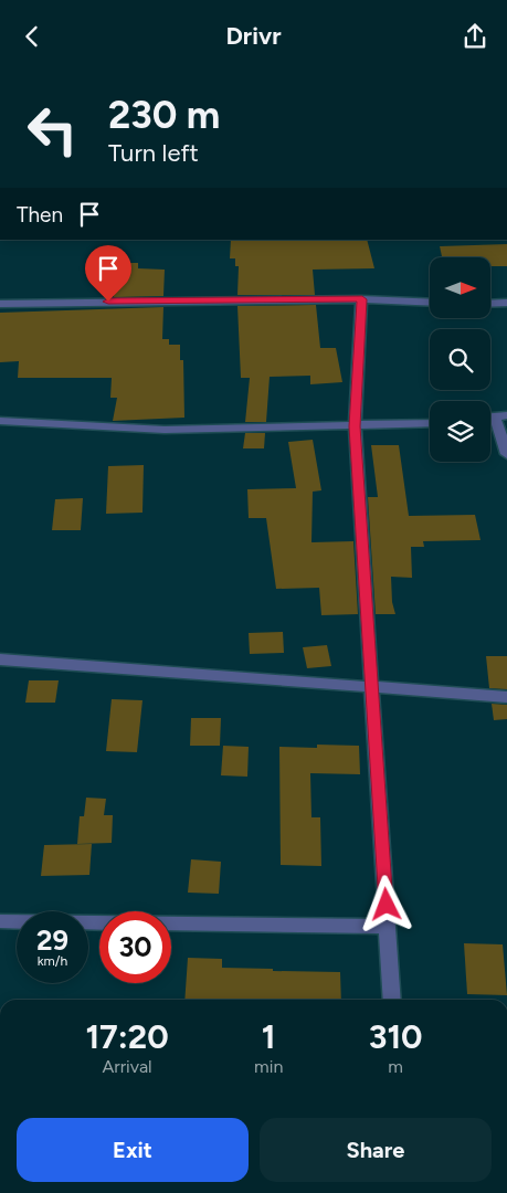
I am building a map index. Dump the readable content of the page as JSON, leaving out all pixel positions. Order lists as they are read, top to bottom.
{
  "north": "right",
  "page": {
    "header": "Drivr",
    "turn": ["230 m", "Turn left"],
    "then": "Then",
    "speed": "29 km/h",
    "limit": "30",
    "eta": [
      "17:20",
      "Arrival",
      "1",
      "min",
      "310",
      "m"
    ],
    "buttons": ["Exit", "Share"]
  }
}
